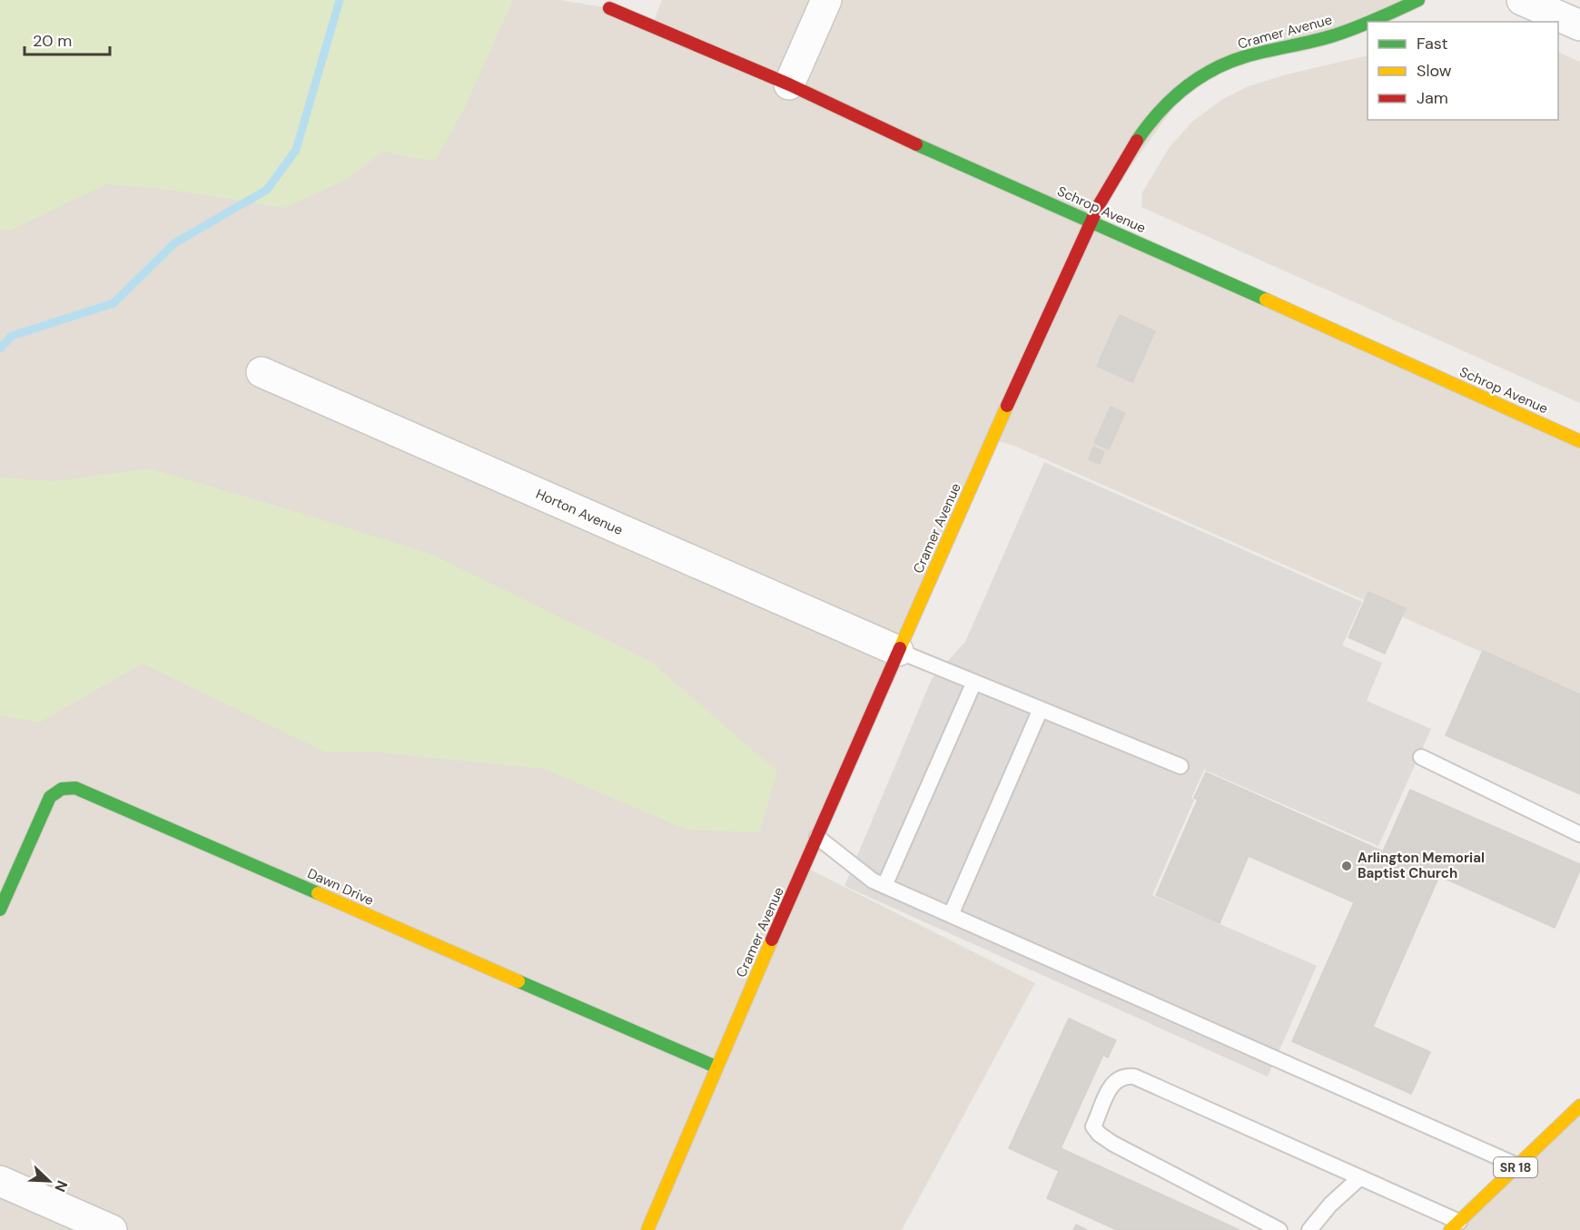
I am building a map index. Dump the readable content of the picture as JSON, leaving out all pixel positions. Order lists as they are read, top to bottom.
{
  "streets": {
    "street": [
      "Cramer Avenue",
      "Schrop Avenue",
      "Horton Avenue",
      "Dawn Drive",
      "SR 18"
    ]
  },
  "crossings": [
    ["Cramer Avenue", "Schrop Avenue"],
    ["Cramer Avenue", "Horton Avenue"],
    ["Cramer Avenue", "Dawn Drive"]
  ],
  "places": ["Arlington Memorial Baptist Church"],
  "legend": ["Fast", "Slow", "Jam"],
  "scale_bar": "20 m",
  "north": "bottom right"
}
